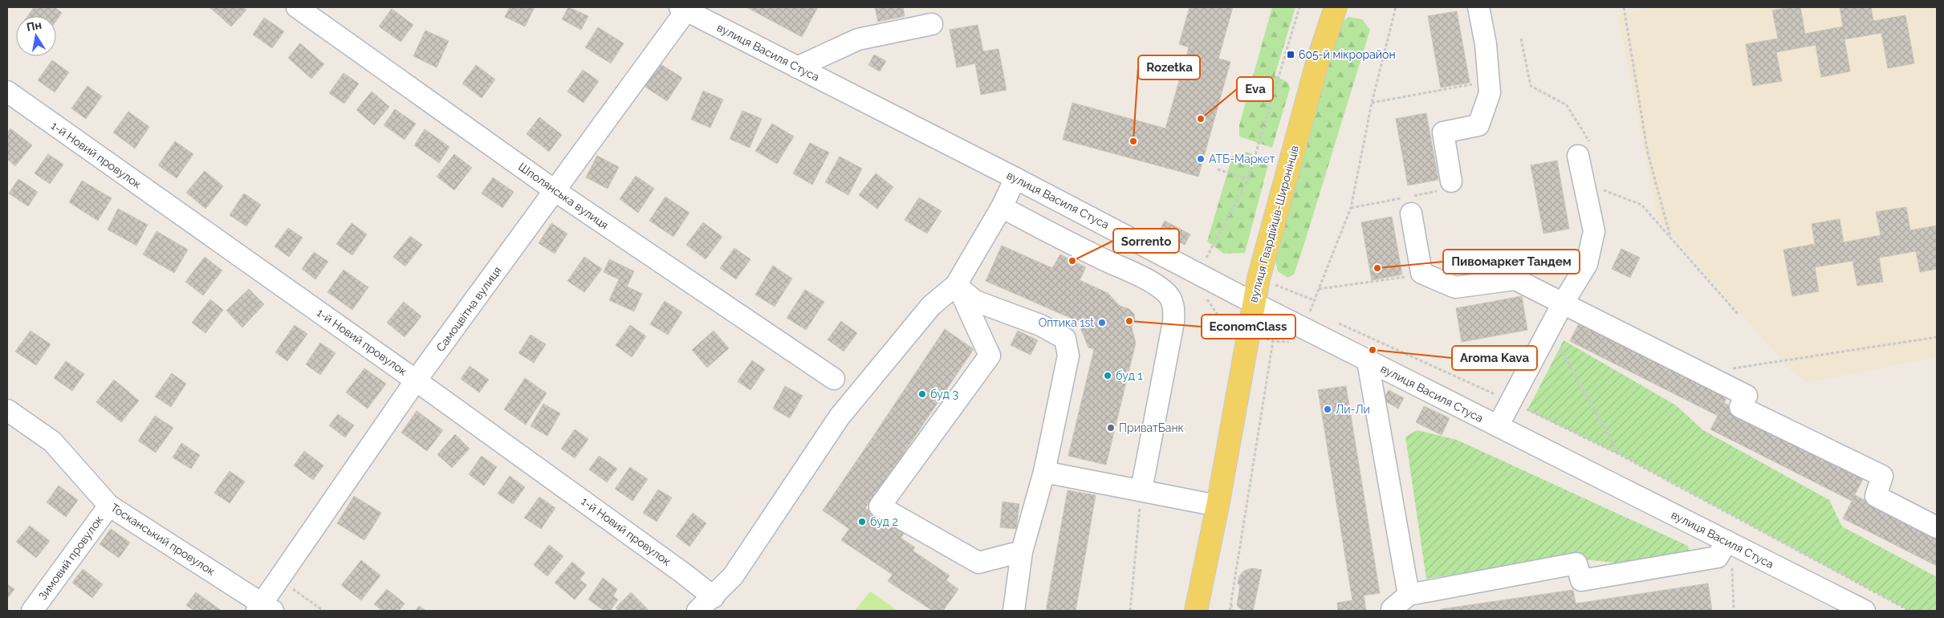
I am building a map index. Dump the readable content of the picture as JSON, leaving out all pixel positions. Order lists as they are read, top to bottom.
{
  "streets": {
    "main road": ["вулиця Гвардійців-Широнінців"],
    "street": [
      "вулиця Василя Стуса",
      "1-й Новий провулок",
      "Шполянська вулиця",
      "Самоцвітна вулиця",
      "Тосканський провулок",
      "Зимовий провулок"
    ]
  },
  "crossings": [
    ["вулиця Василя Стуса", "вулиця Гвардійців-Широнінців"],
    ["вулиця Василя Стуса", "Самоцвітна вулиця"],
    ["1-й Новий провулок", "Самоцвітна вулиця"],
    ["Шполянська вулиця", "Самоцвітна вулиця"],
    ["Самоцвітна вулиця", "Тосканський провулок"],
    ["Тосканський провулок", "Зимовий провулок"]
  ],
  "places": {
    "transit": ["605-й мікрорайон"],
    "other": [
      "Eva",
      "Rozetka",
      "АТБ-Маркет",
      "Sorrento",
      "Пивомаркет Тандем",
      "EconomClass",
      "Оптика 1st",
      "Aroma Kava",
      "буд 1",
      "буд 3",
      "Ли-Ли",
      "ПриватБанк",
      "буд 2"
    ]
  },
  "north": "top"
}
